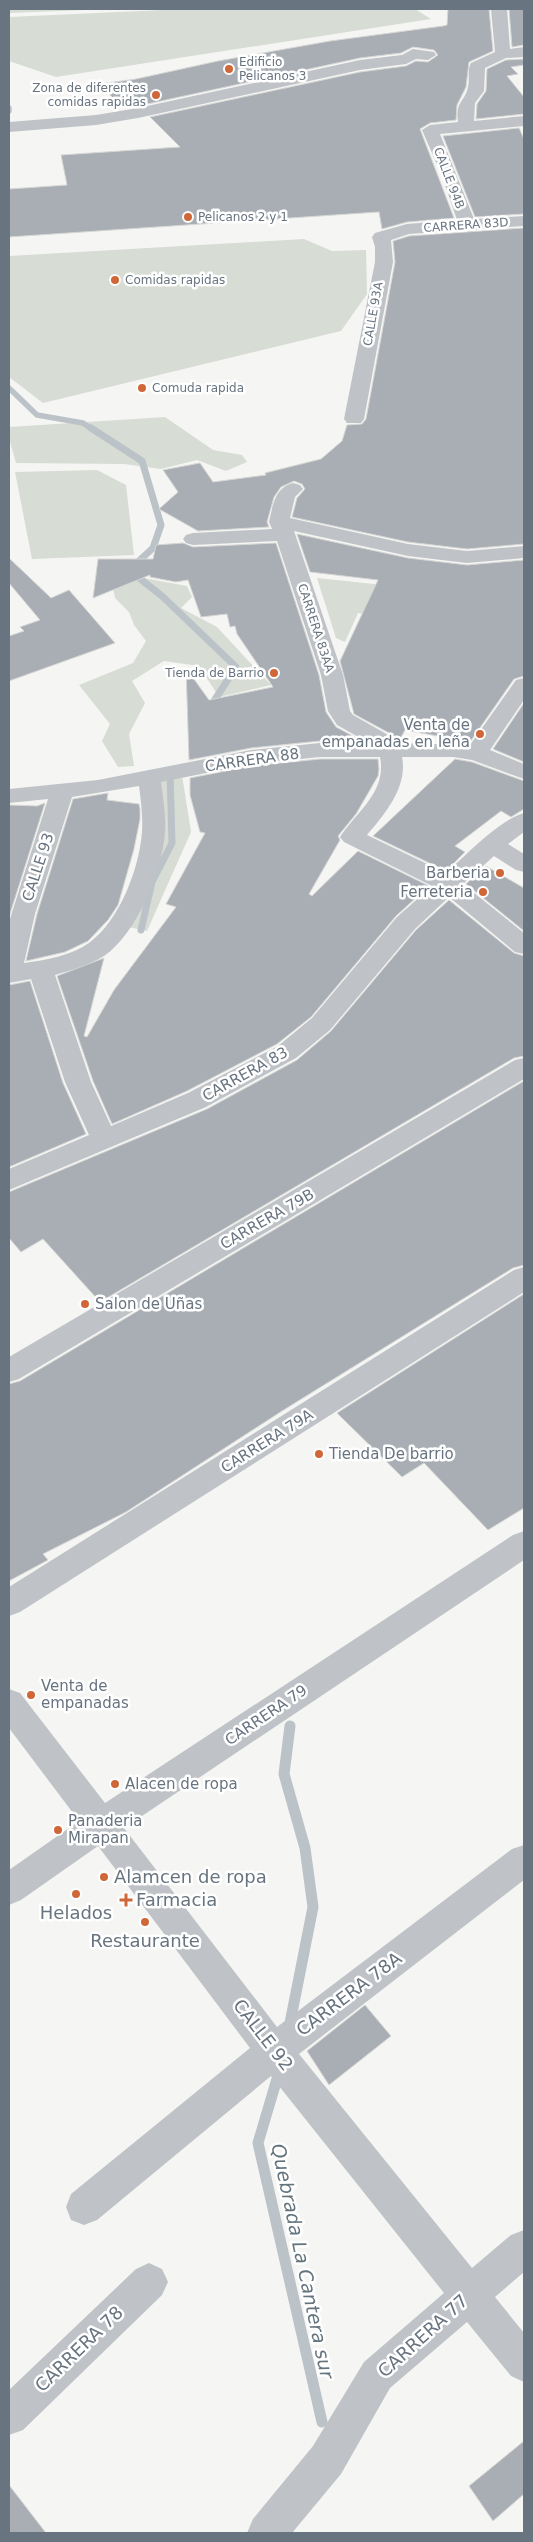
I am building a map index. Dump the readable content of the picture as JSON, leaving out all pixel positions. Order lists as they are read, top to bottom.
{
  "streets": {
    "street": [
      "CALLE 94B",
      "CARRERA 83D",
      "CALLE 93A",
      "CARRERA 83AA",
      "CARRERA 88",
      "CALLE 93",
      "CARRERA 83",
      "CARRERA 79B",
      "CARRERA 79A",
      "CARRERA 79",
      "CARRERA 78A",
      "CALLE 92",
      "CARRERA 77",
      "CARRERA 78"
    ]
  },
  "crossings": [
    ["CALLE 94B", "CARRERA 83D"],
    ["CARRERA 83D", "CALLE 93A"],
    ["CARRERA 83AA", "CARRERA 88"],
    ["CARRERA 88", "CALLE 93"],
    ["CARRERA 79", "CALLE 92"],
    ["CARRERA 78A", "CALLE 92"],
    ["CALLE 92", "CARRERA 77"]
  ],
  "water": ["Quebrada La Cantera sur"],
  "places": {
    "other": [
      "Edificio Pelicanos 3",
      "Zona de diferentes comidas rapidas",
      "Pelicanos 2 y 1",
      "Comidas rapidas",
      "Comuda rapida",
      "Tienda de Barrio",
      "Venta de empanadas en leña",
      "Barberia",
      "Ferreteria",
      "Salon de Uñas",
      "Tienda De barrio",
      "Venta de empanadas",
      "Alacen de ropa",
      "Panaderia Mirapan",
      "Alamcen de ropa",
      "Helados",
      "Restaurante"
    ],
    "health": ["Farmacia"]
  }
}
